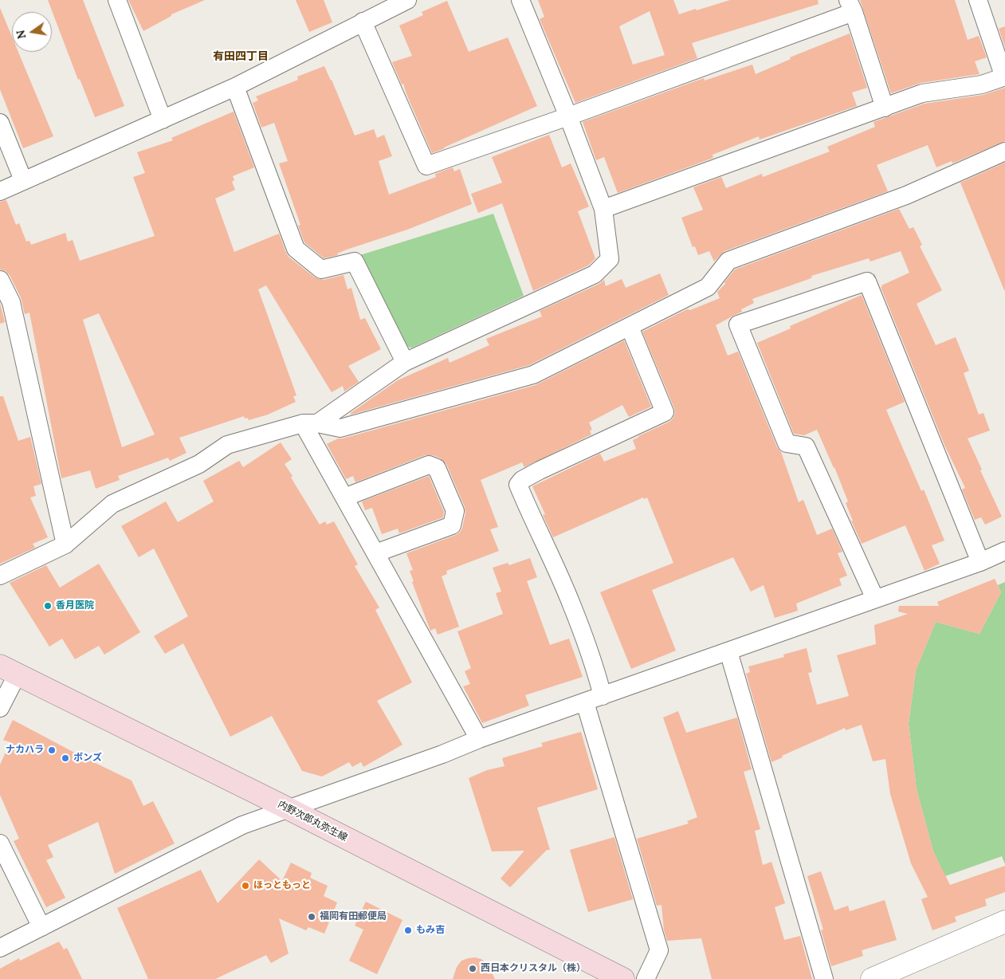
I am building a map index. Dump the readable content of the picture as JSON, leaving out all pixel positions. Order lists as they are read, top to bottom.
{
  "streets": {
    "main road": ["内野次郎丸弥生線"]
  },
  "districts": ["有田四丁目"],
  "places": [
    "香月医院",
    "ナカハラ",
    "ボンズ",
    "ほっともっと",
    "福岡有田郵便局",
    "もみ吉",
    "西日本クリスタル（株）"
  ],
  "north": "left"
}
